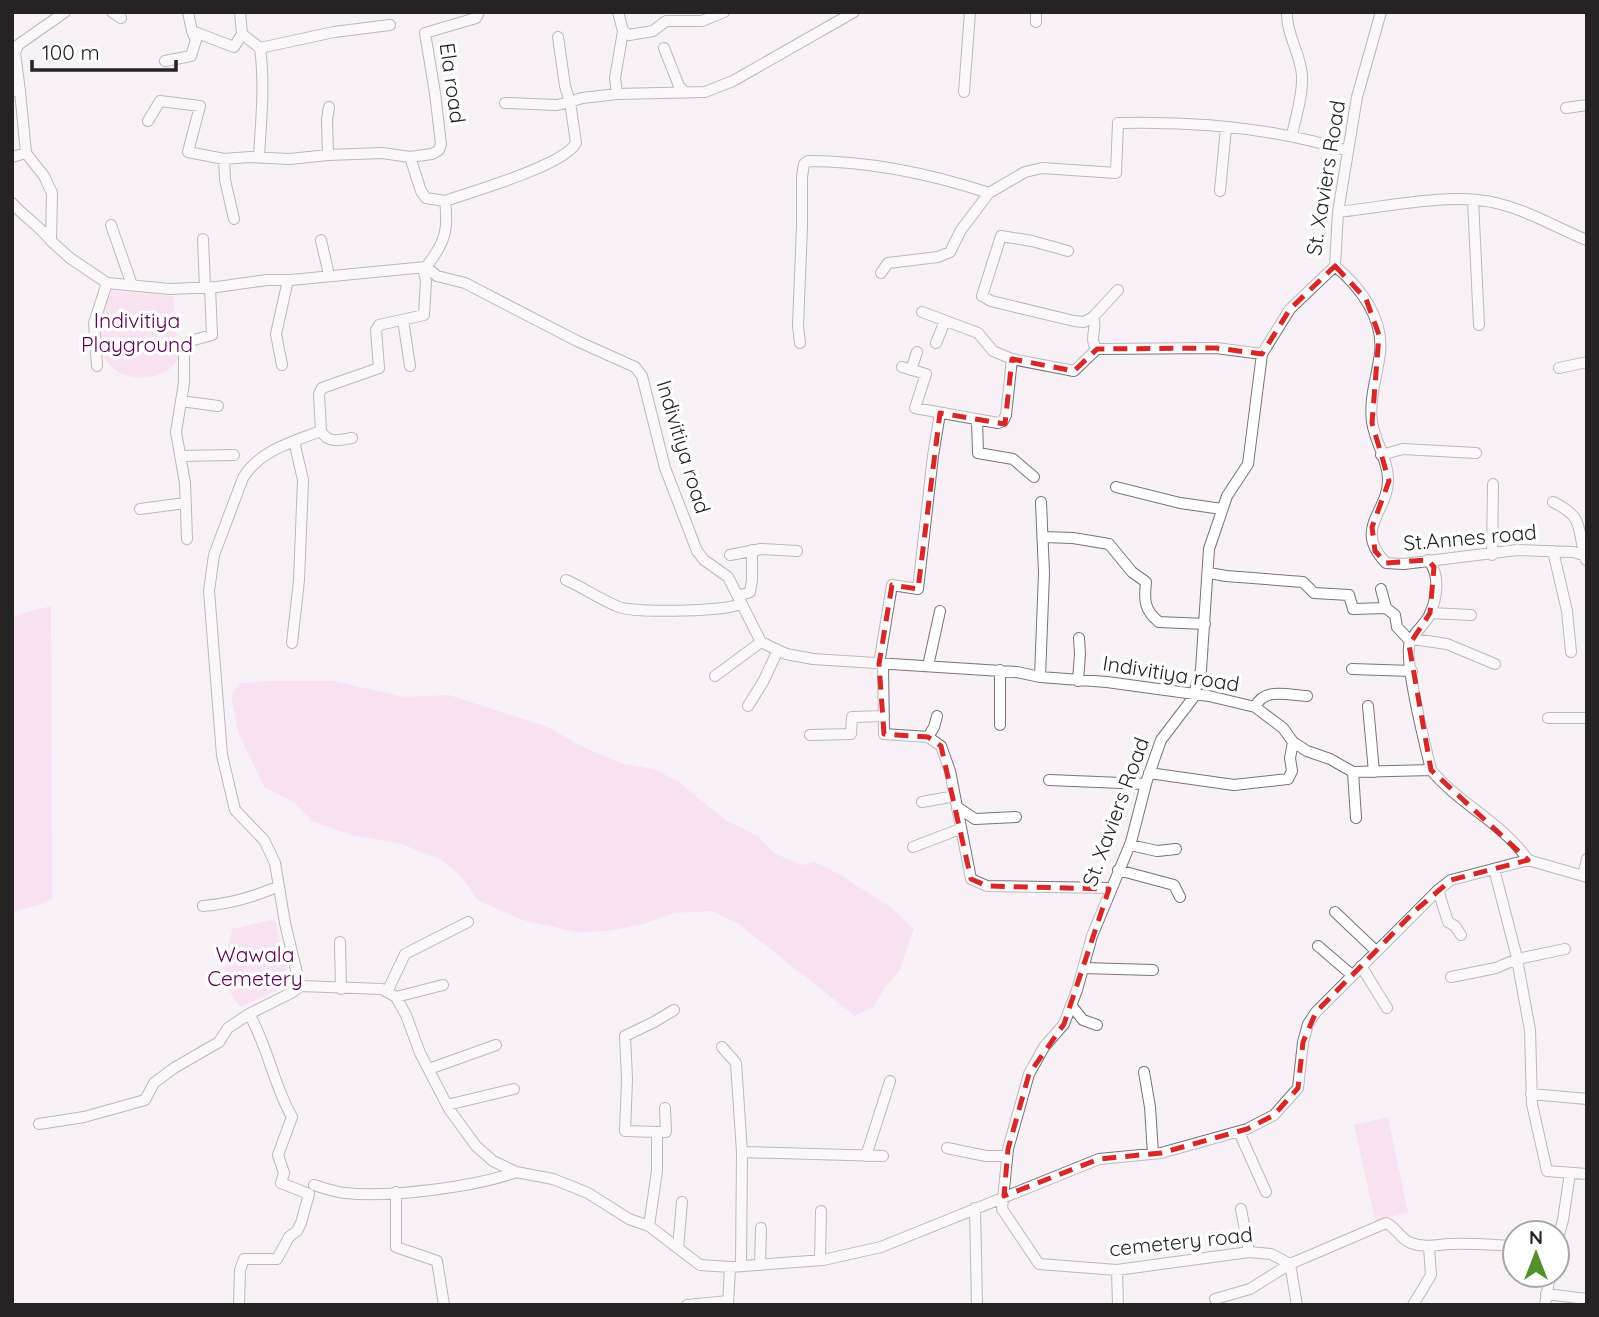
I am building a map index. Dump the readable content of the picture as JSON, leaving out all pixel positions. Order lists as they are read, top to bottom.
{
  "streets": {
    "street": [
      "Ela road",
      "St. Xaviers Road",
      "Indivitiya road",
      "St.Annes road",
      "cemetery road"
    ]
  },
  "crossings": [
    ["St. Xaviers Road", "Indivitiya road"],
    ["St. Xaviers Road", "St.Annes road"],
    ["St. Xaviers Road", "cemetery road"]
  ],
  "parks": ["Indivitiya Playground", "Wawala Cemetery"],
  "scale_bar": "100 m",
  "north": "top"
}
